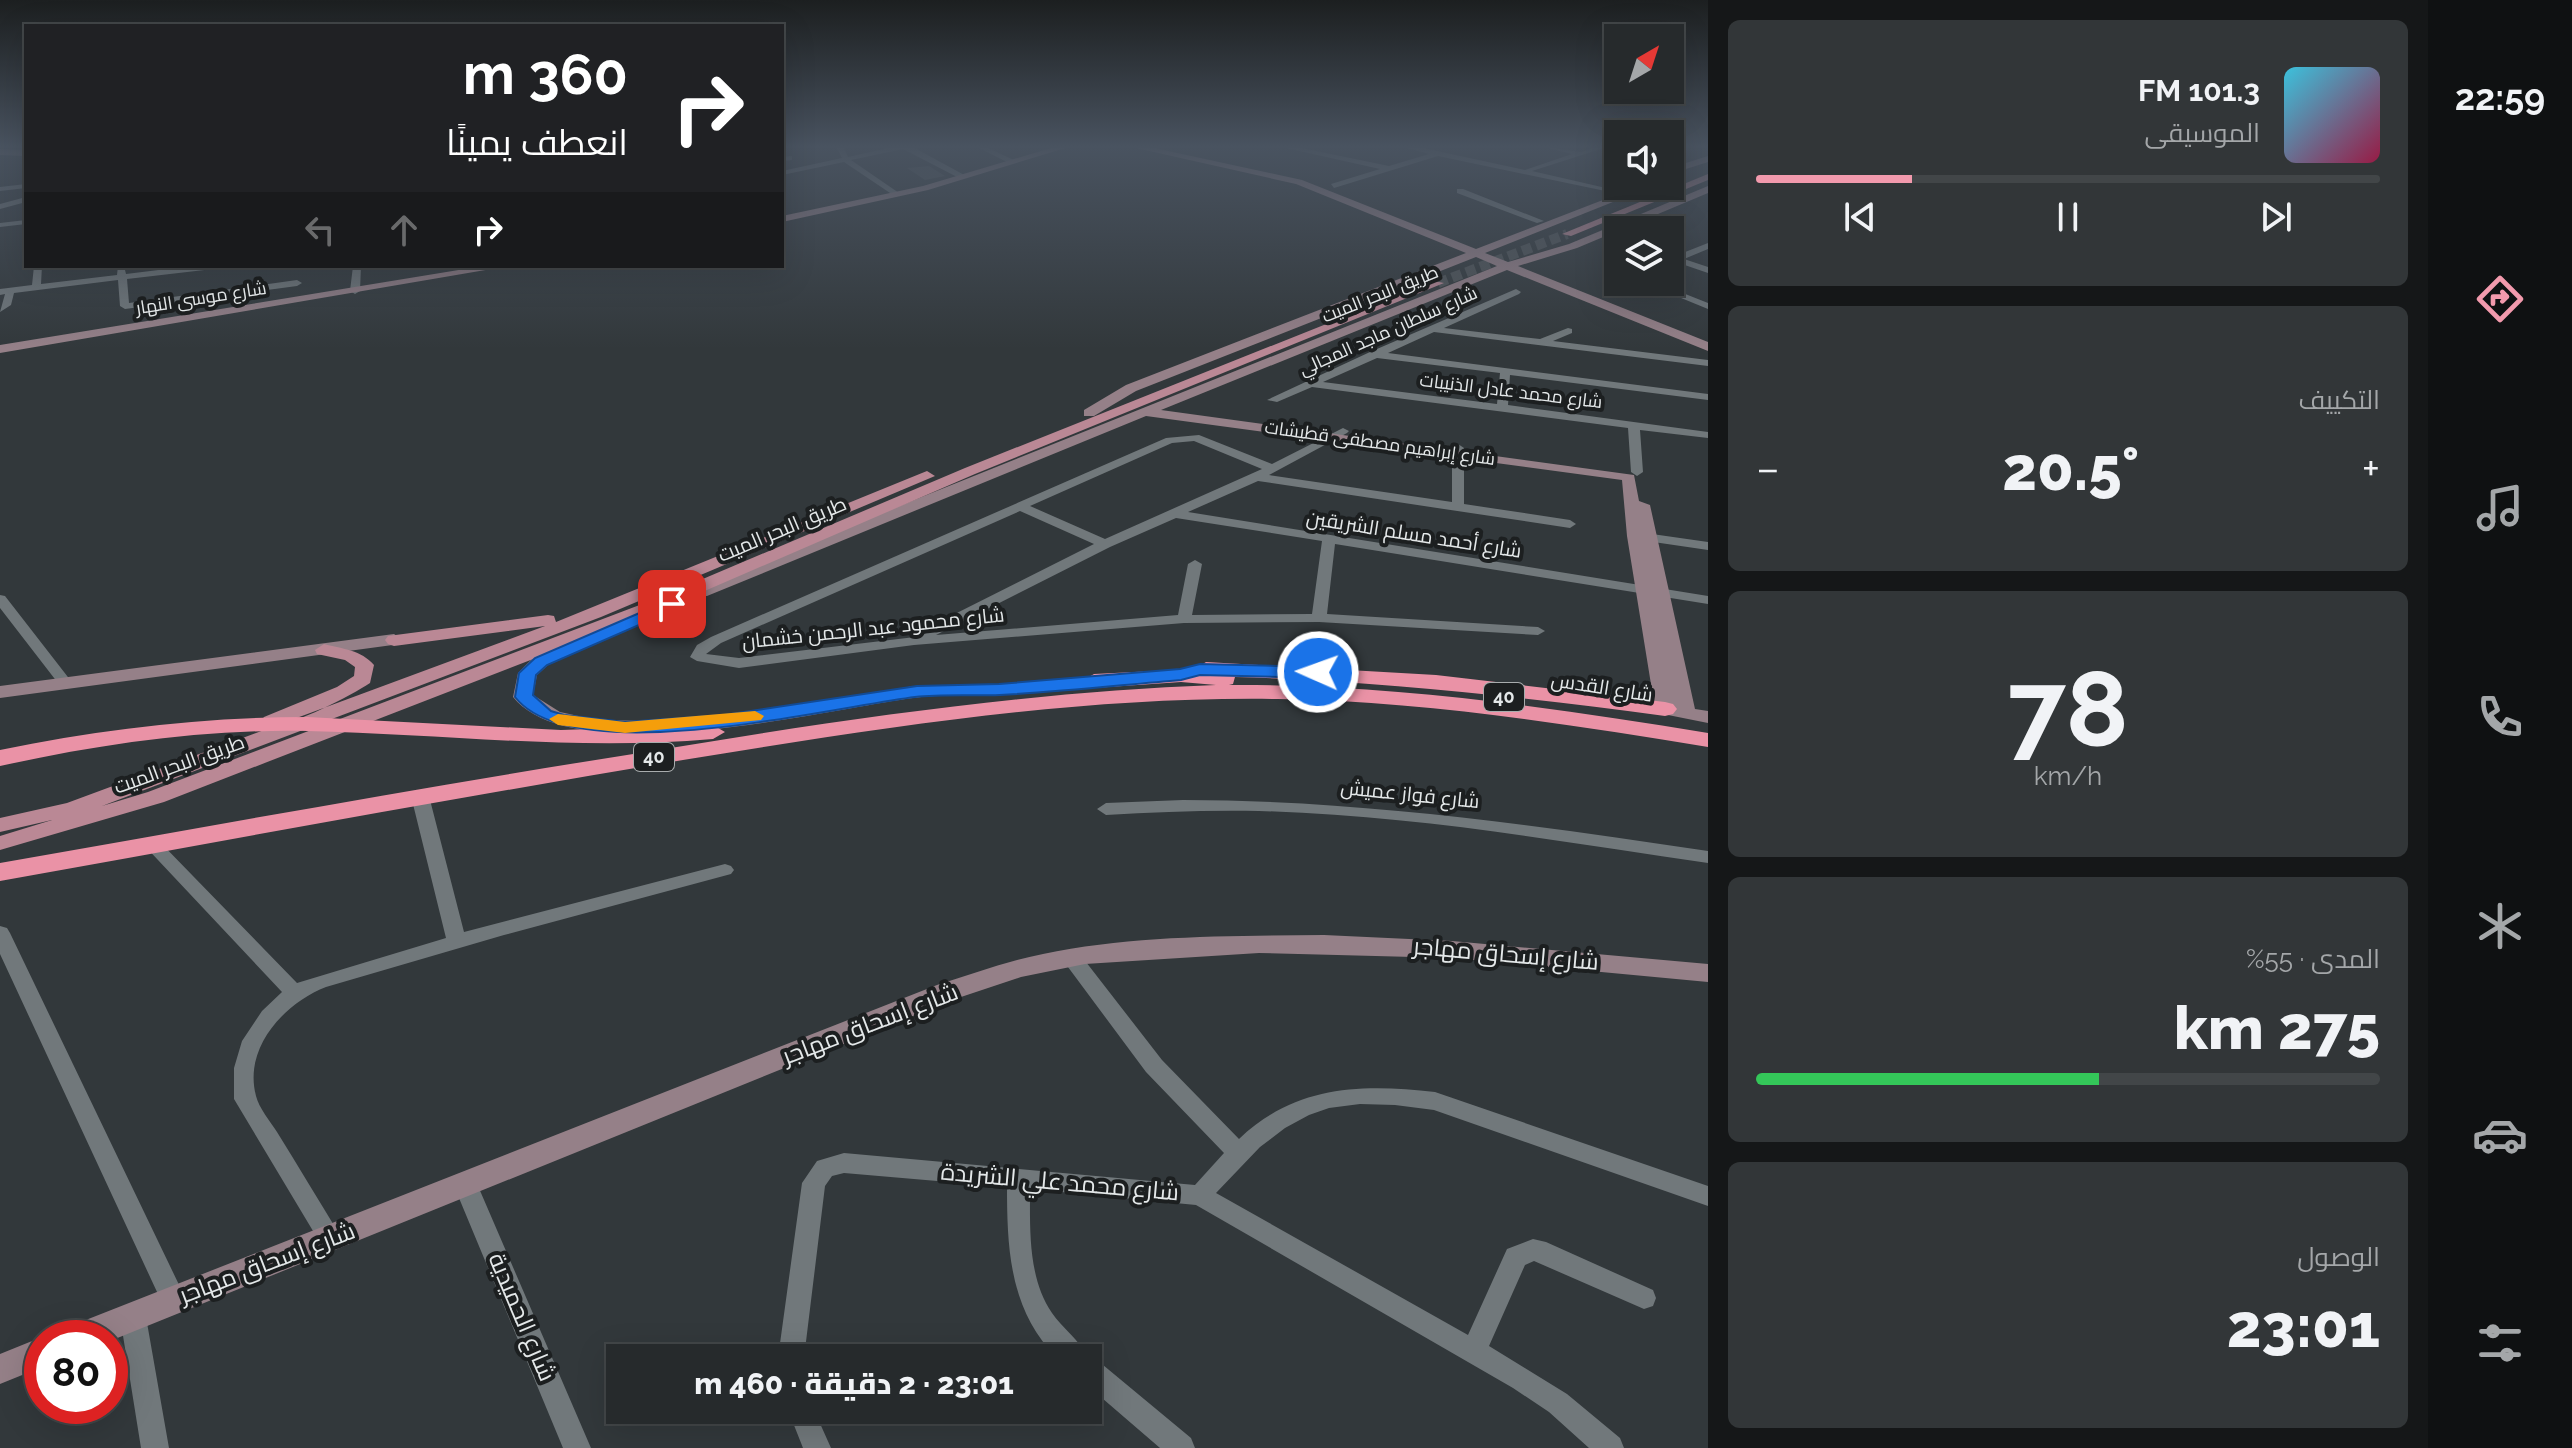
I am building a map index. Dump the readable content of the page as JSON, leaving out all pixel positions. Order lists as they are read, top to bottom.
{
  "streets": {
    "highway": ["شارع القدس", "40"],
    "main road": ["طريق البحر الميت"],
    "street": [
      "شارع موسى النهار",
      "شارع سلطان ماجد المجالي",
      "شارع محمد عادل الذنيبات",
      "شارع إبراهيم مصطفى قطيشات",
      "شارع أحمد مسلم الشريقين",
      "شارع محمود عبد الرحمن خشمان",
      "شارع فواز عميش",
      "شارع إسحاق مهاجر",
      "شارع محمد علي الشريدة",
      "شارع الحميدية"
    ]
  },
  "crossings": [
    ["طريق البحر الميت", "شارع إبراهيم مصطفى قطيشات"],
    ["طريق البحر الميت", "40"],
    ["شارع سلطان ماجد المجالي", "شارع محمد عادل الذنيبات"],
    ["شارع القدس", "40"],
    ["شارع إسحاق مهاجر", "شارع الحميدية"]
  ],
  "north": "top right",
  "page": {
    "tabs": "22:59",
    "turn": ["360 m", "انعطف يمينًا"],
    "song": ["101.3 FM", "الموسيقى"],
    "tile": [
      "التكييف",
      ["78", "km/h"],
      ["المدى · 55%", "275 km"],
      ["الوصول", "23:01"]
    ],
    "heat": ["−", "20.5°", "+"],
    "limit": "80",
    "trip": "23:01 · 2 دقيقة · 460 m"
  }
}
